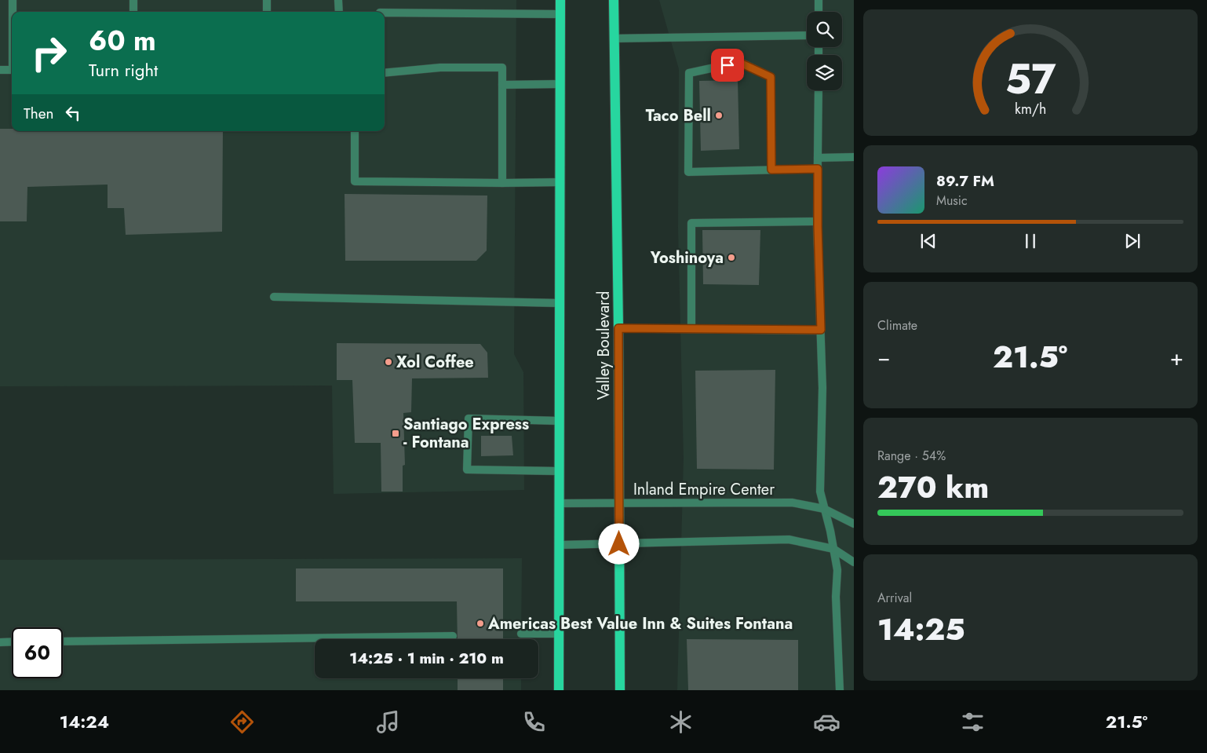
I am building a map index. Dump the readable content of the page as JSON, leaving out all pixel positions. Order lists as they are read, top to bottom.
{
  "streets": {
    "main road": ["Valley Boulevard"],
    "lane": ["Inland Empire Center"]
  },
  "crossings": [
    ["Valley Boulevard", "Inland Empire Center"]
  ],
  "places": {
    "other": [
      "Taco Bell",
      "Yoshinoya",
      "Xol Coffee",
      "Americas Best Value Inn & Suites Fontana"
    ],
    "transit": ["Santiago Express - Fontana"]
  },
  "page": {
    "turn": ["60 m", "Turn right"],
    "then": "Then",
    "song": ["89.7 FM", "Music"],
    "tile": [
      "Climate",
      ["Range · 54%", "270 km"],
      ["Arrival", "14:25"]
    ],
    "heat": ["−", "21.5°", "+"],
    "limit": "60",
    "trip": "14:25 · 1 min · 210 m",
    "tabs": ["14:24", "21.5°"],
    "gauge": ["57", "km/h"]
  }
}
